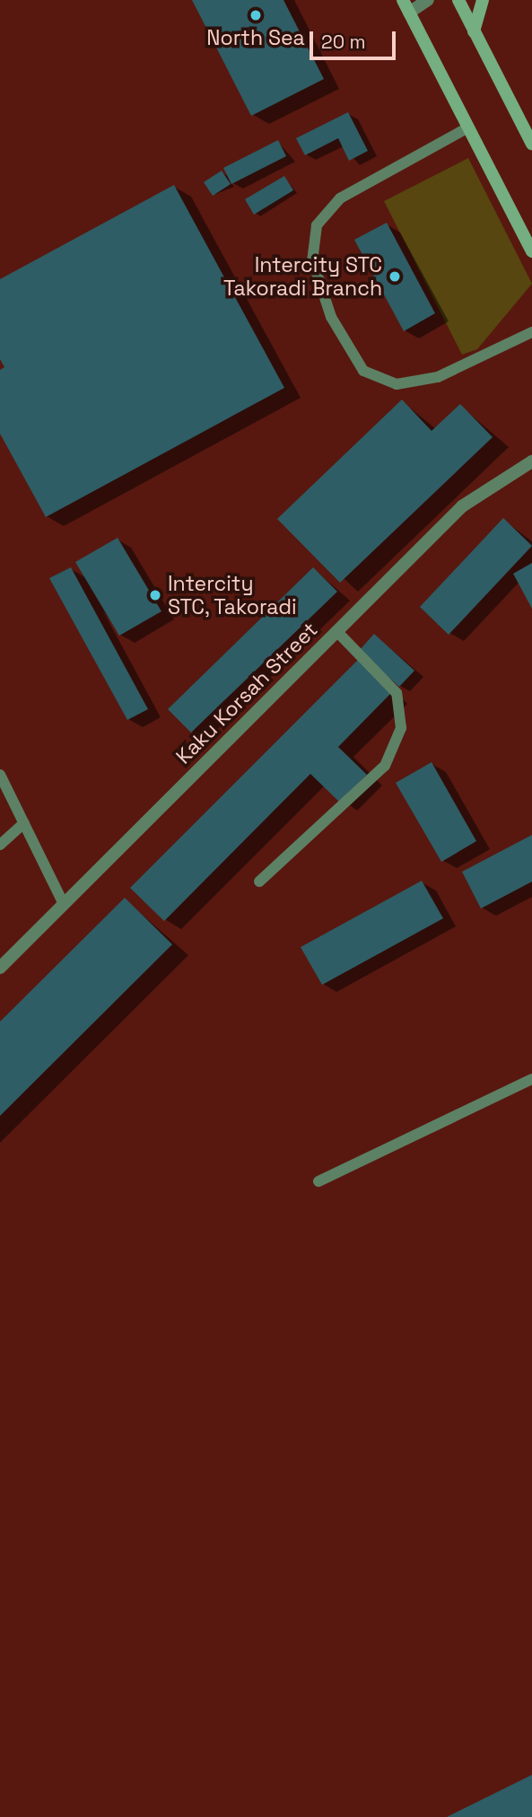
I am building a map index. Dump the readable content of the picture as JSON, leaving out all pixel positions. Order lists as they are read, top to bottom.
{
  "streets": {
    "street": ["Kaku Korsah Street"]
  },
  "places": ["North Sea", "Intercity STC Takoradi Branch", "Intercity STC, Takoradi"],
  "scale_bar": "20 m"
}
